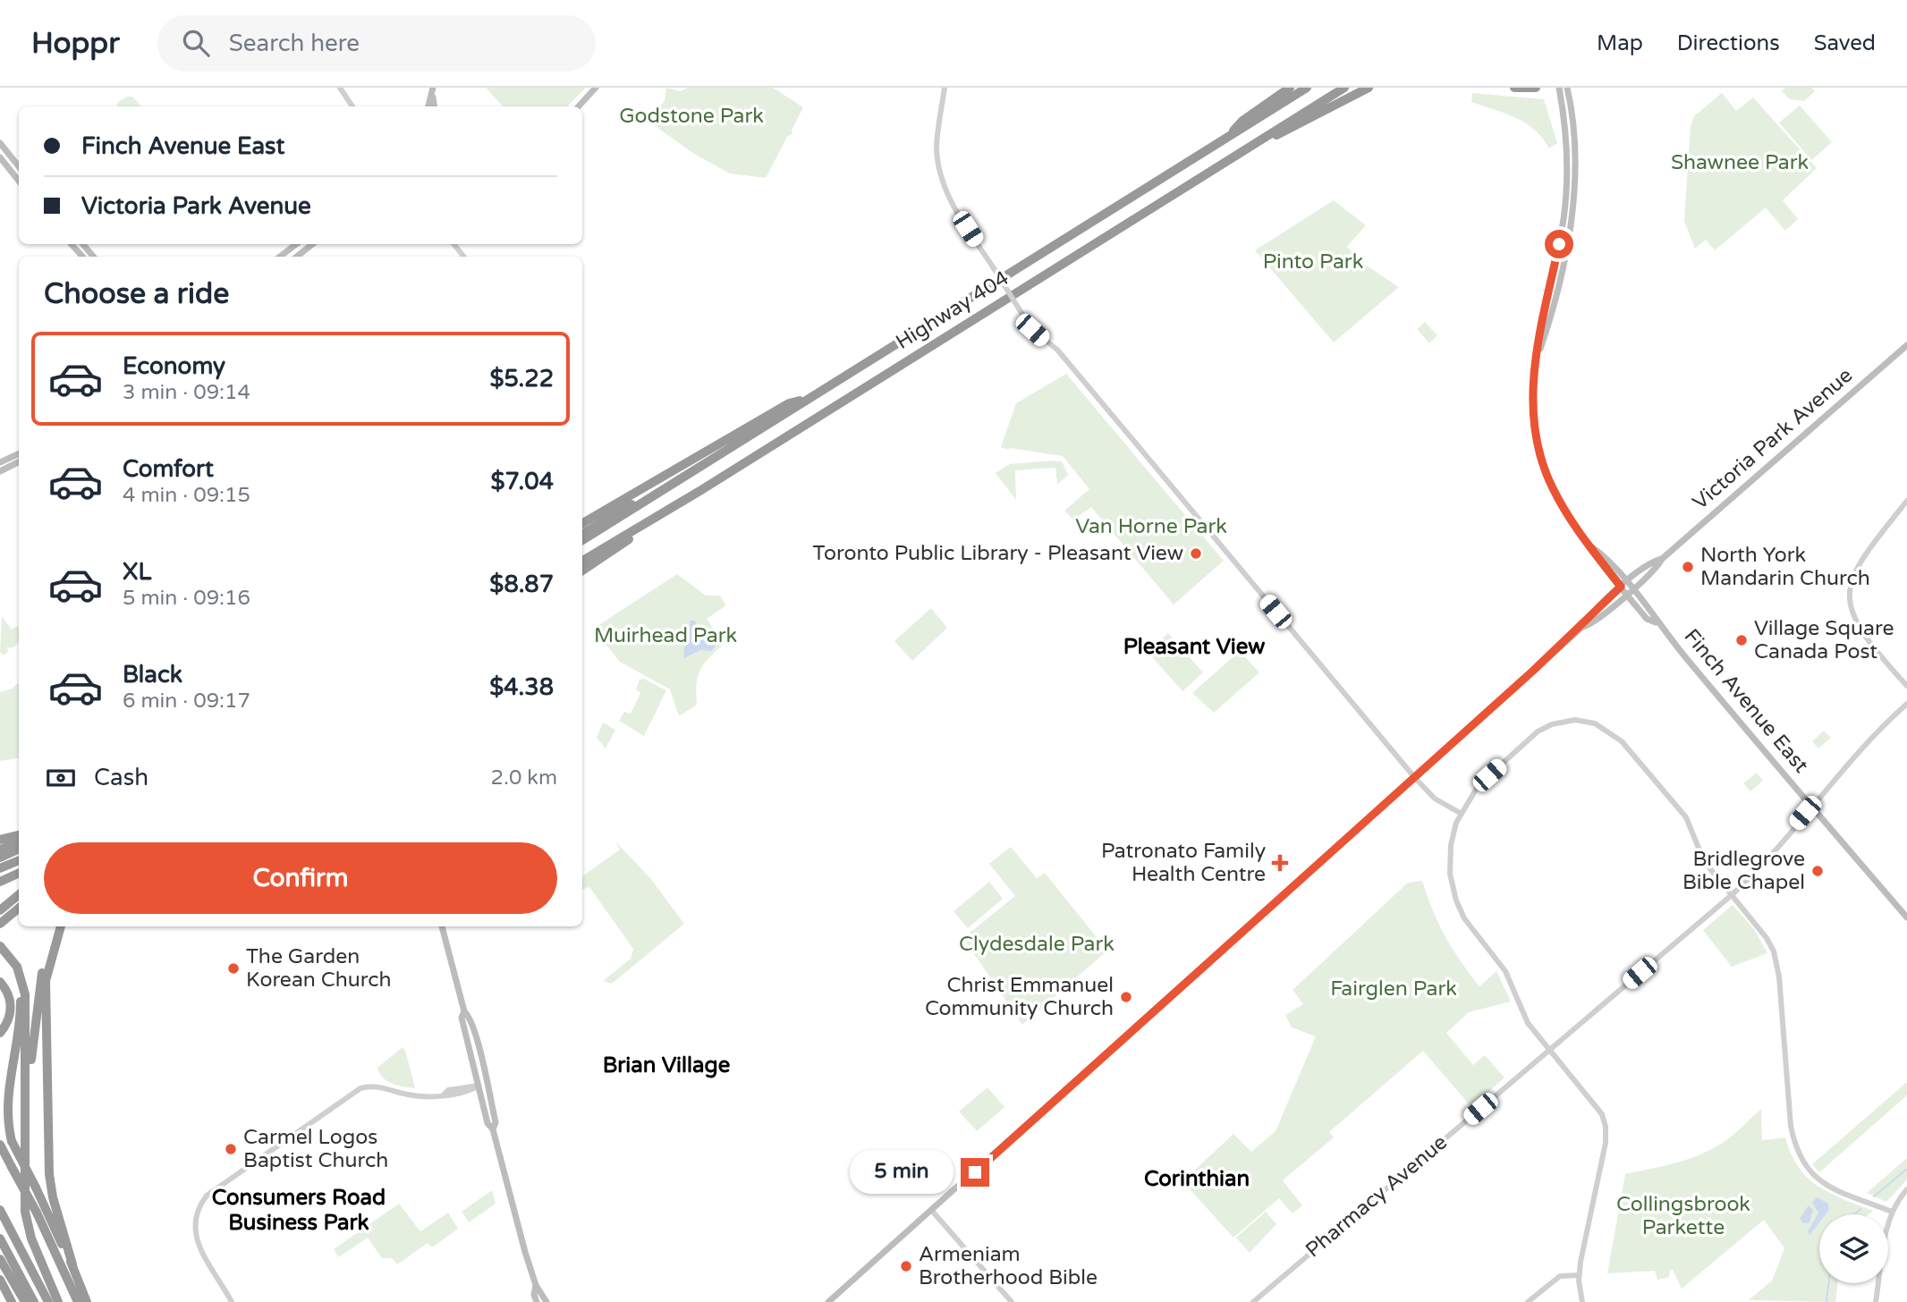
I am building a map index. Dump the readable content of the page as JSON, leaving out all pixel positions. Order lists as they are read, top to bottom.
{
  "streets": {
    "highway": ["Highway 404"],
    "main road": ["Victoria Park Avenue", "Finch Avenue East"],
    "street": ["Pharmacy Avenue"]
  },
  "crossings": [
    ["Victoria Park Avenue", "Finch Avenue East"],
    ["Finch Avenue East", "Pharmacy Avenue"]
  ],
  "districts": [
    "Pleasant View",
    "Brian Village",
    "Corinthian",
    "Consumers Road Business Park"
  ],
  "parks": [
    "Godstone Park",
    "Shawnee Park",
    "Pinto Park",
    "Van Horne Park",
    "Muirhead Park",
    "Clydesdale Park",
    "Fairglen Park",
    "Collingsbrook Parkette"
  ],
  "places": {
    "other": [
      "Toronto Public Library - Pleasant View",
      "North York Mandarin Church",
      "Village Square Canada Post",
      "Bridlegrove Bible Chapel",
      "The Garden Korean Church",
      "Christ Emmanuel Community Church",
      "Carmel Logos Baptist Church",
      "Armeniam Brotherhood Bible"
    ],
    "health": ["Patronato Family Health Centre"]
  },
  "page": {
    "header": "Hoppr",
    "search": "Search here",
    "nav": ["Map", "Directions", "Saved"],
    "banner": ["Finch Avenue East", "Victoria Park Avenue"],
    "heading": "Choose a ride",
    "list": [
      {
        "name": "Economy",
        "note": "3 min · 09:14",
        "value": "$5.22"
      },
      {
        "name": "Comfort",
        "note": "4 min · 09:15",
        "value": "$7.04"
      },
      {
        "name": "XL",
        "note": "5 min · 09:16",
        "value": "$8.87"
      },
      {
        "name": "Black",
        "note": "6 min · 09:17",
        "value": "$4.38"
      }
    ],
    "pay": ["Cash", "2.0 km"],
    "buttons": "Confirm",
    "bubble": "5 min"
  }
}
